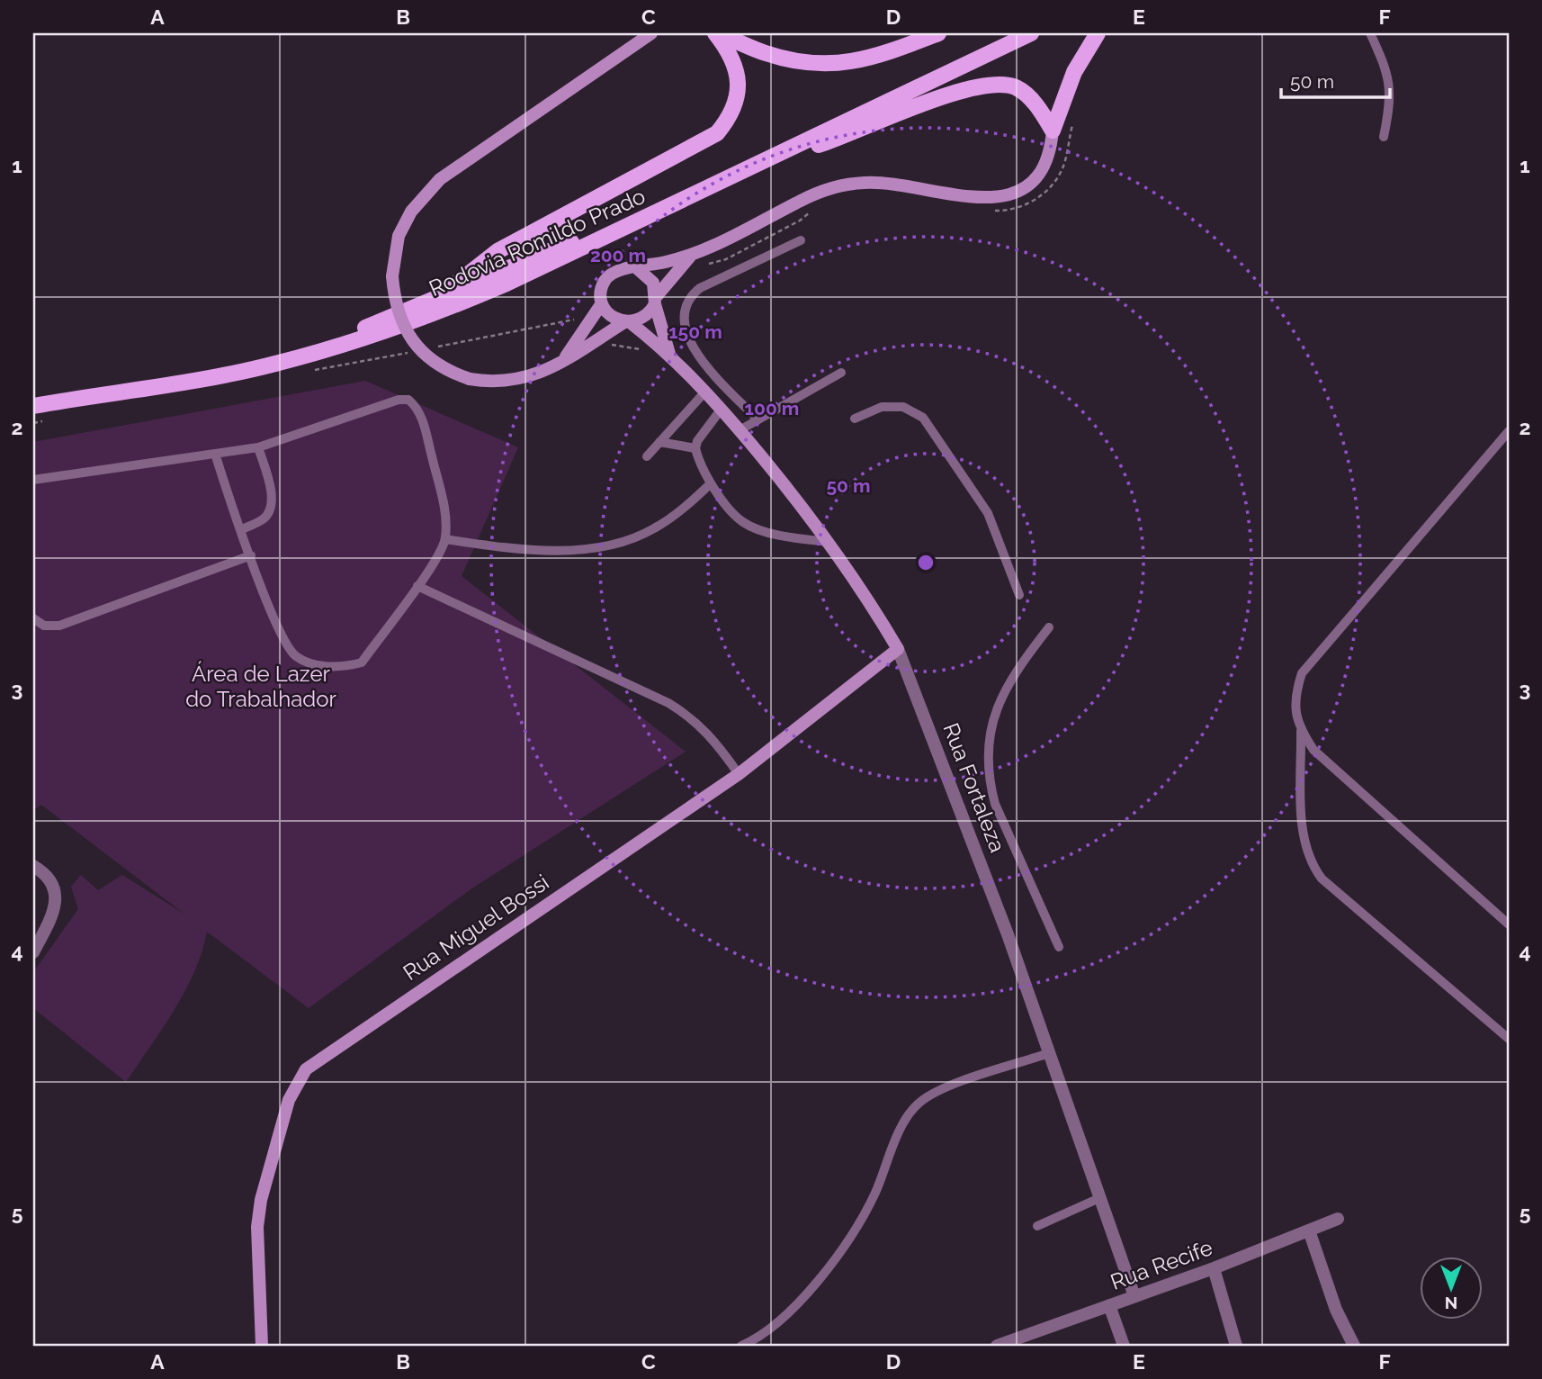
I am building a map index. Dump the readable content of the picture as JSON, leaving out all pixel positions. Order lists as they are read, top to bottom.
{
  "streets": {
    "main road": ["Rodovia Romildo Prado", "Rua Fortaleza", "Rua Miguel Bossi"],
    "street": ["Rua Recife"]
  },
  "crossings": [
    ["Rua Fortaleza", "Rua Miguel Bossi"],
    ["Rua Fortaleza", "Rua Recife"]
  ],
  "parks": ["Área de Lazer do Trabalhador"],
  "scale_bar": "50 m",
  "north": "bottom",
  "grid": {
    "columns": [
      "A",
      "B",
      "C",
      "D",
      "E",
      "F"
    ],
    "rows": [
      "1",
      "2",
      "3",
      "4",
      "5"
    ]
  },
  "rings": [
    "200 m",
    "150 m",
    "100 m",
    "50 m"
  ]
}
